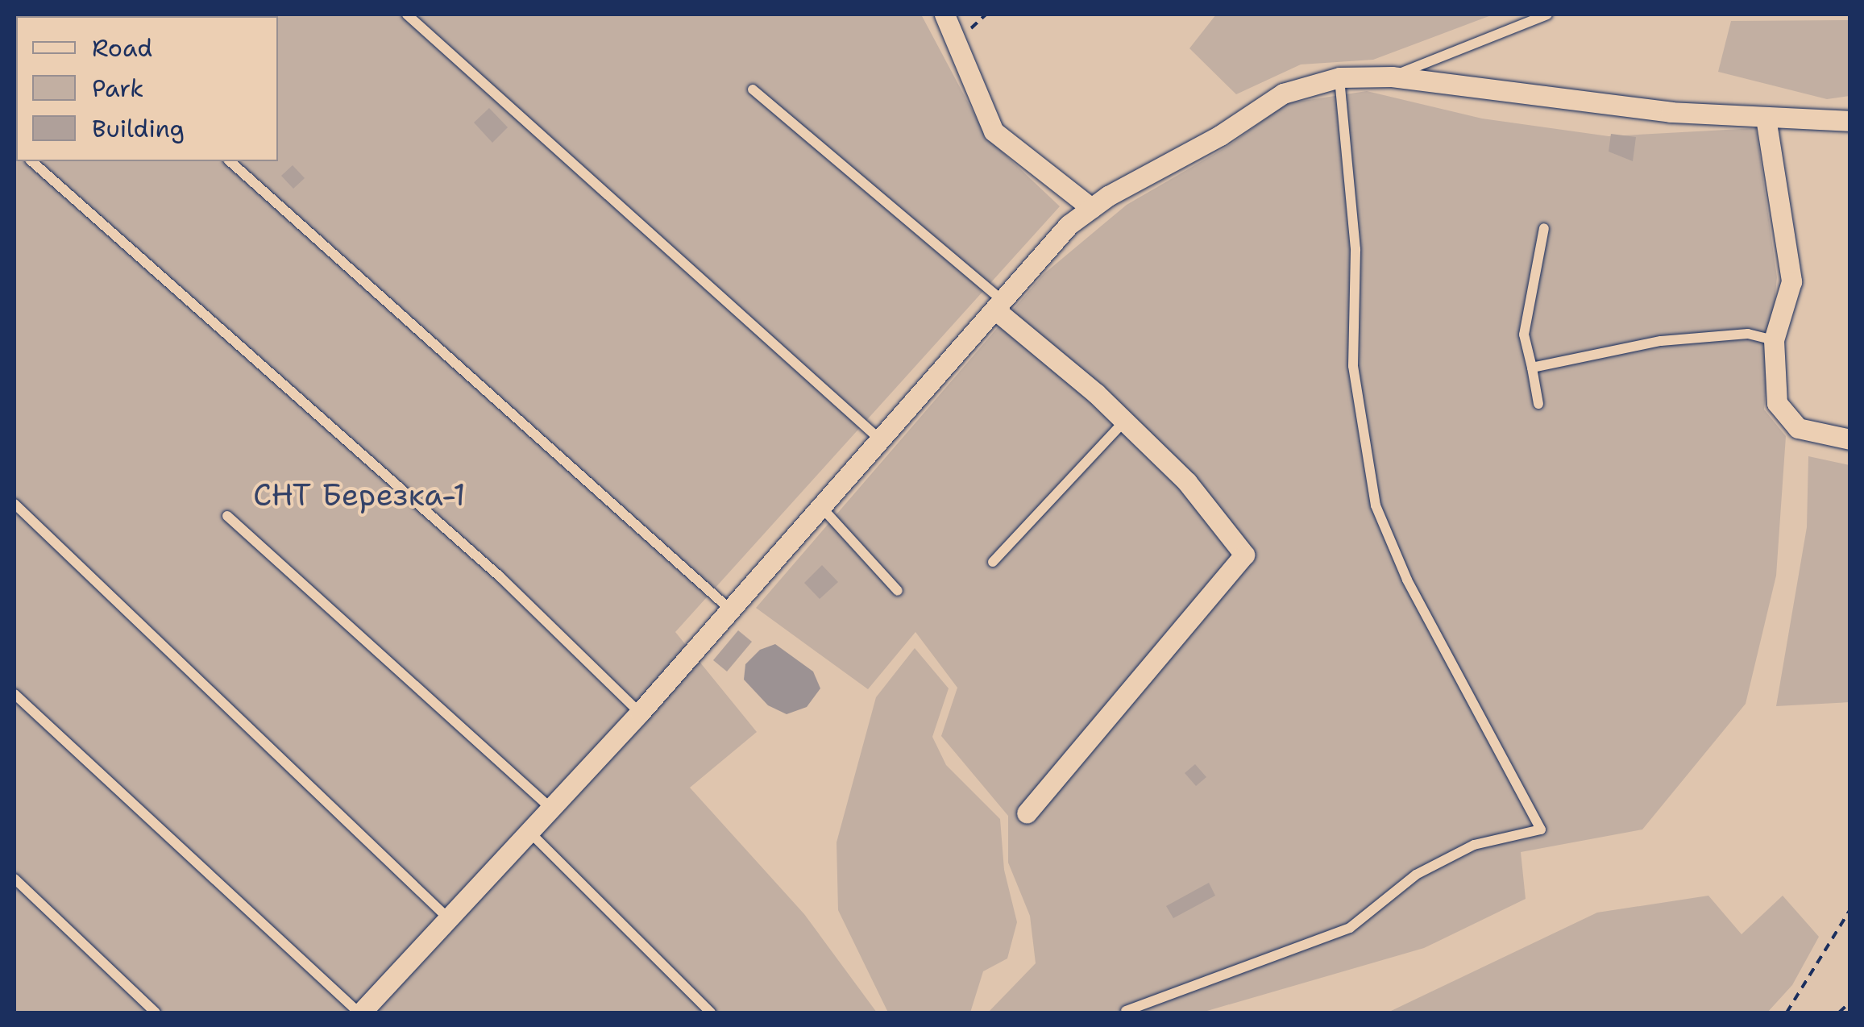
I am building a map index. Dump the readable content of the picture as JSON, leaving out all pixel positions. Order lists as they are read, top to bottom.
{
  "parks": ["СНТ Березка-1"],
  "legend": ["Road", "Park", "Building"]
}
